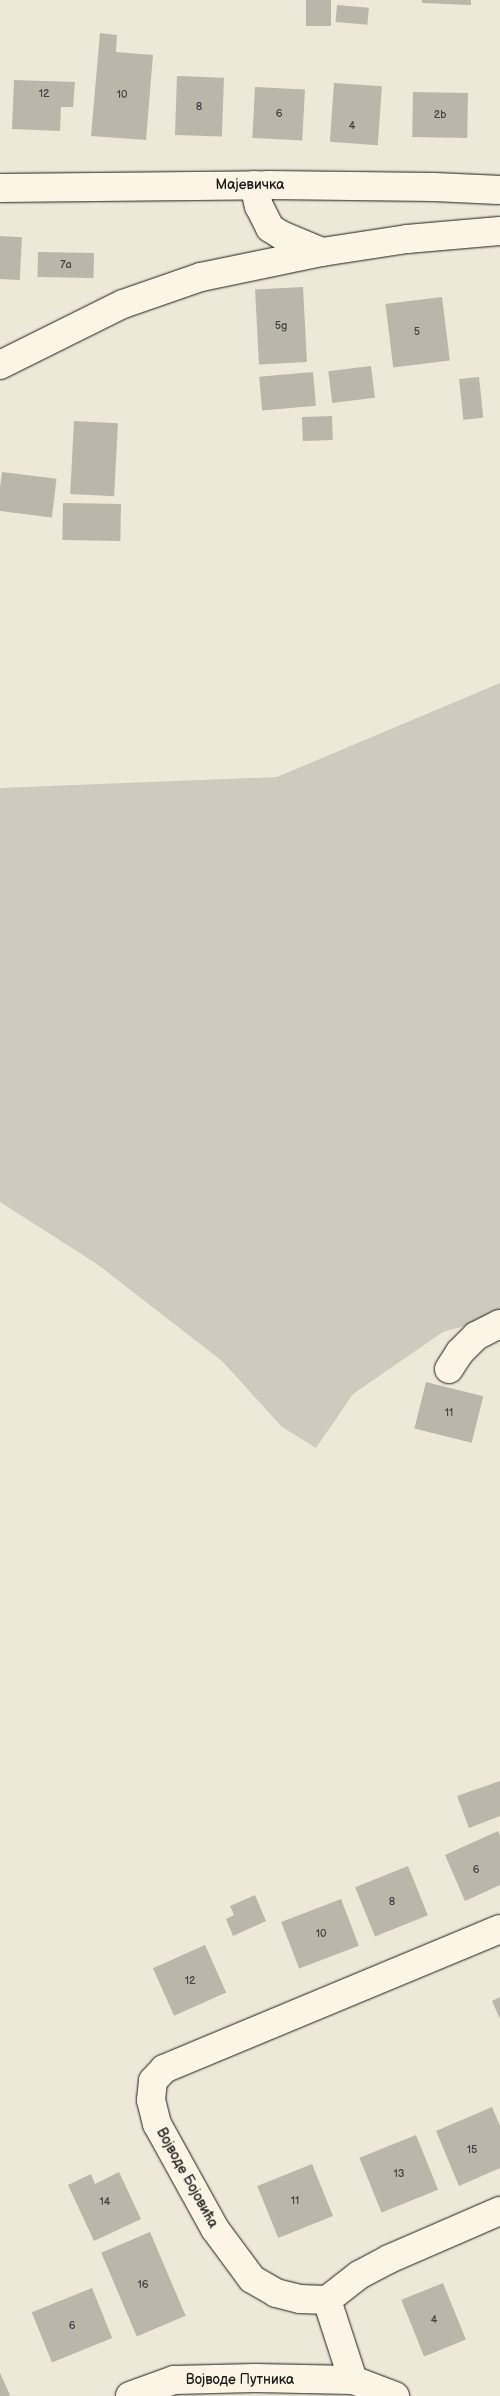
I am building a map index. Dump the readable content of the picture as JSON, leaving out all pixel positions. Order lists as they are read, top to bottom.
{
  "streets": {
    "street": ["Мајевичка", "Војводе Бојовића", "Војводе Путника"]
  },
  "house_numbers": [
    "12",
    "10",
    "8",
    "6",
    "2b",
    "4",
    "7a",
    "5g",
    "5",
    "11",
    "6",
    "8",
    "10",
    "12",
    "15",
    "13",
    "11",
    "14",
    "16",
    "4",
    "6"
  ]
}
